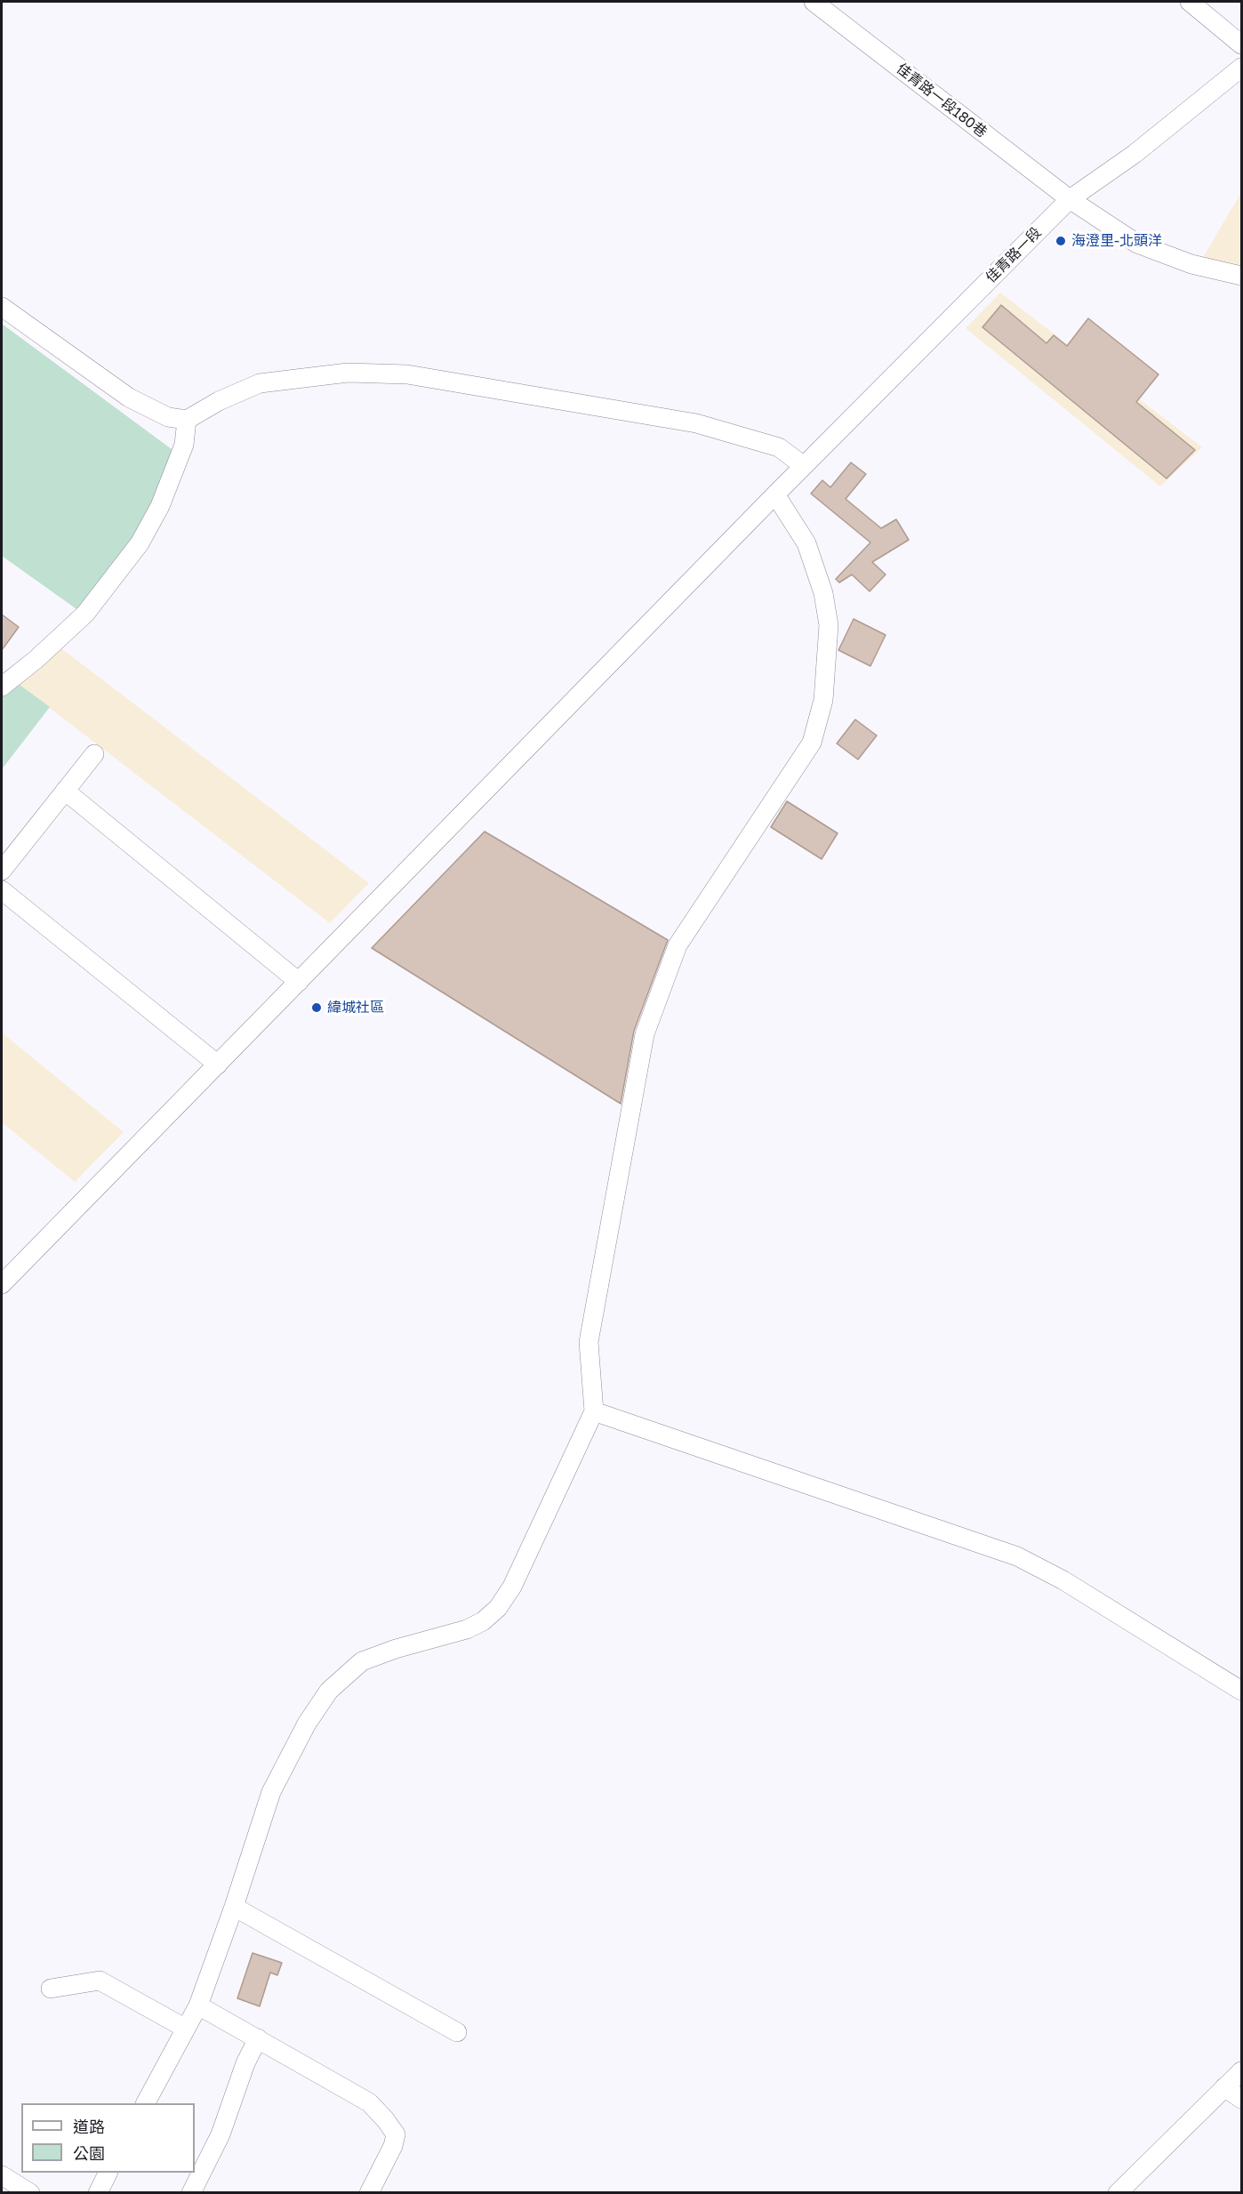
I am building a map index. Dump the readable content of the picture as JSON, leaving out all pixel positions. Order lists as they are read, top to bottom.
{
  "streets": {
    "street": ["佳青路一段180巷", "佳青路一段"]
  },
  "crossings": [
    ["佳青路一段180巷", "佳青路一段"]
  ],
  "places": ["海澄里-北頭洋", "緯城社區"],
  "legend": ["道路", "公園"]
}
